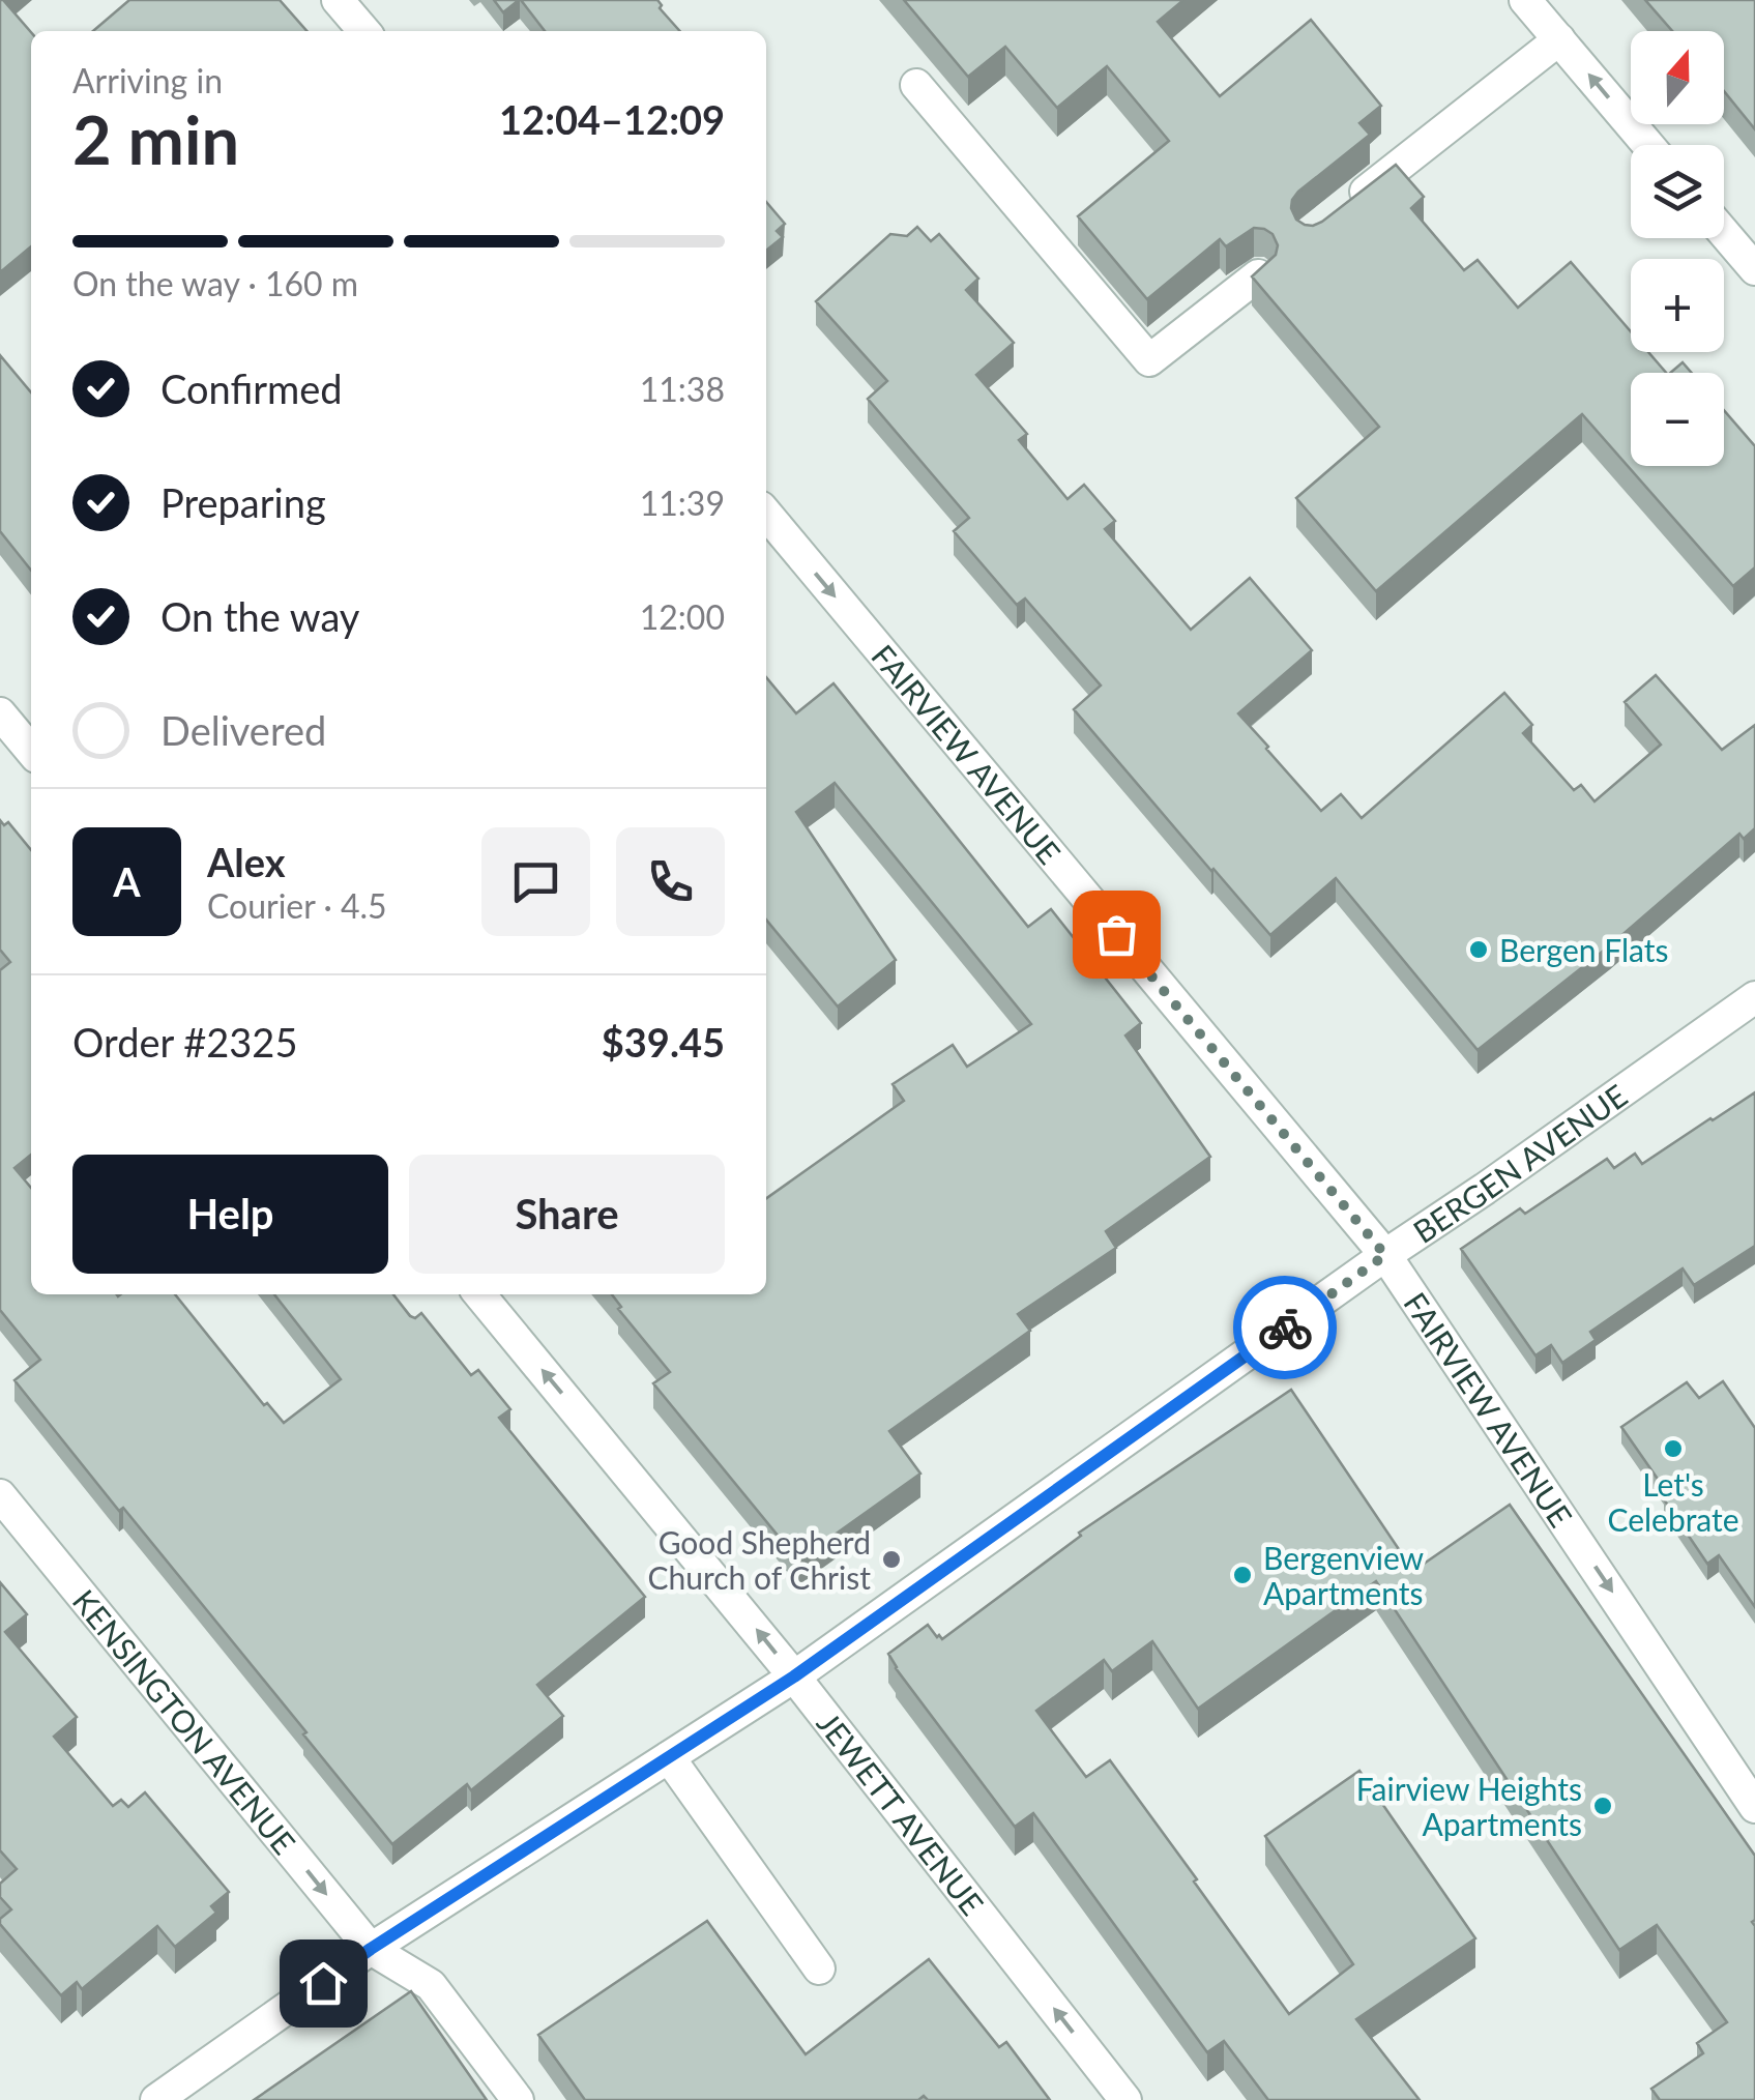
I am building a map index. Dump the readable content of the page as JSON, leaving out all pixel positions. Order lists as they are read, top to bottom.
{
  "streets": {
    "street": [
      "FAIRVIEW AVENUE",
      "BERGEN AVENUE",
      "KENSINGTON AVENUE",
      "JEWETT AVENUE"
    ]
  },
  "crossings": [
    ["FAIRVIEW AVENUE", "BERGEN AVENUE"],
    ["BERGEN AVENUE", "KENSINGTON AVENUE"],
    ["BERGEN AVENUE", "JEWETT AVENUE"]
  ],
  "one_way": ["FAIRVIEW AVENUE", "KENSINGTON AVENUE", "JEWETT AVENUE"],
  "places": [
    "Bergen Flats",
    "Let's Celebrate",
    "Good Shepherd Church of Christ",
    "Bergenview Apartments",
    "Fairview Heights Apartments"
  ],
  "north": "top",
  "page": {
    "map_buttons": ["+", "−"],
    "heading": ["2 min", "Arriving in", "12:04–12:09"],
    "panel": [
      "Alex",
      "Courier · 4.5",
      "Order #2325",
      "$39.45"
    ],
    "bar": "On the way · 160 m",
    "list": [
      ["Confirmed", "11:38"],
      ["Preparing", "11:39"],
      ["On the way", "12:00"],
      "Delivered"
    ],
    "round": "A",
    "buttons": ["Help", "Share"]
  }
}
